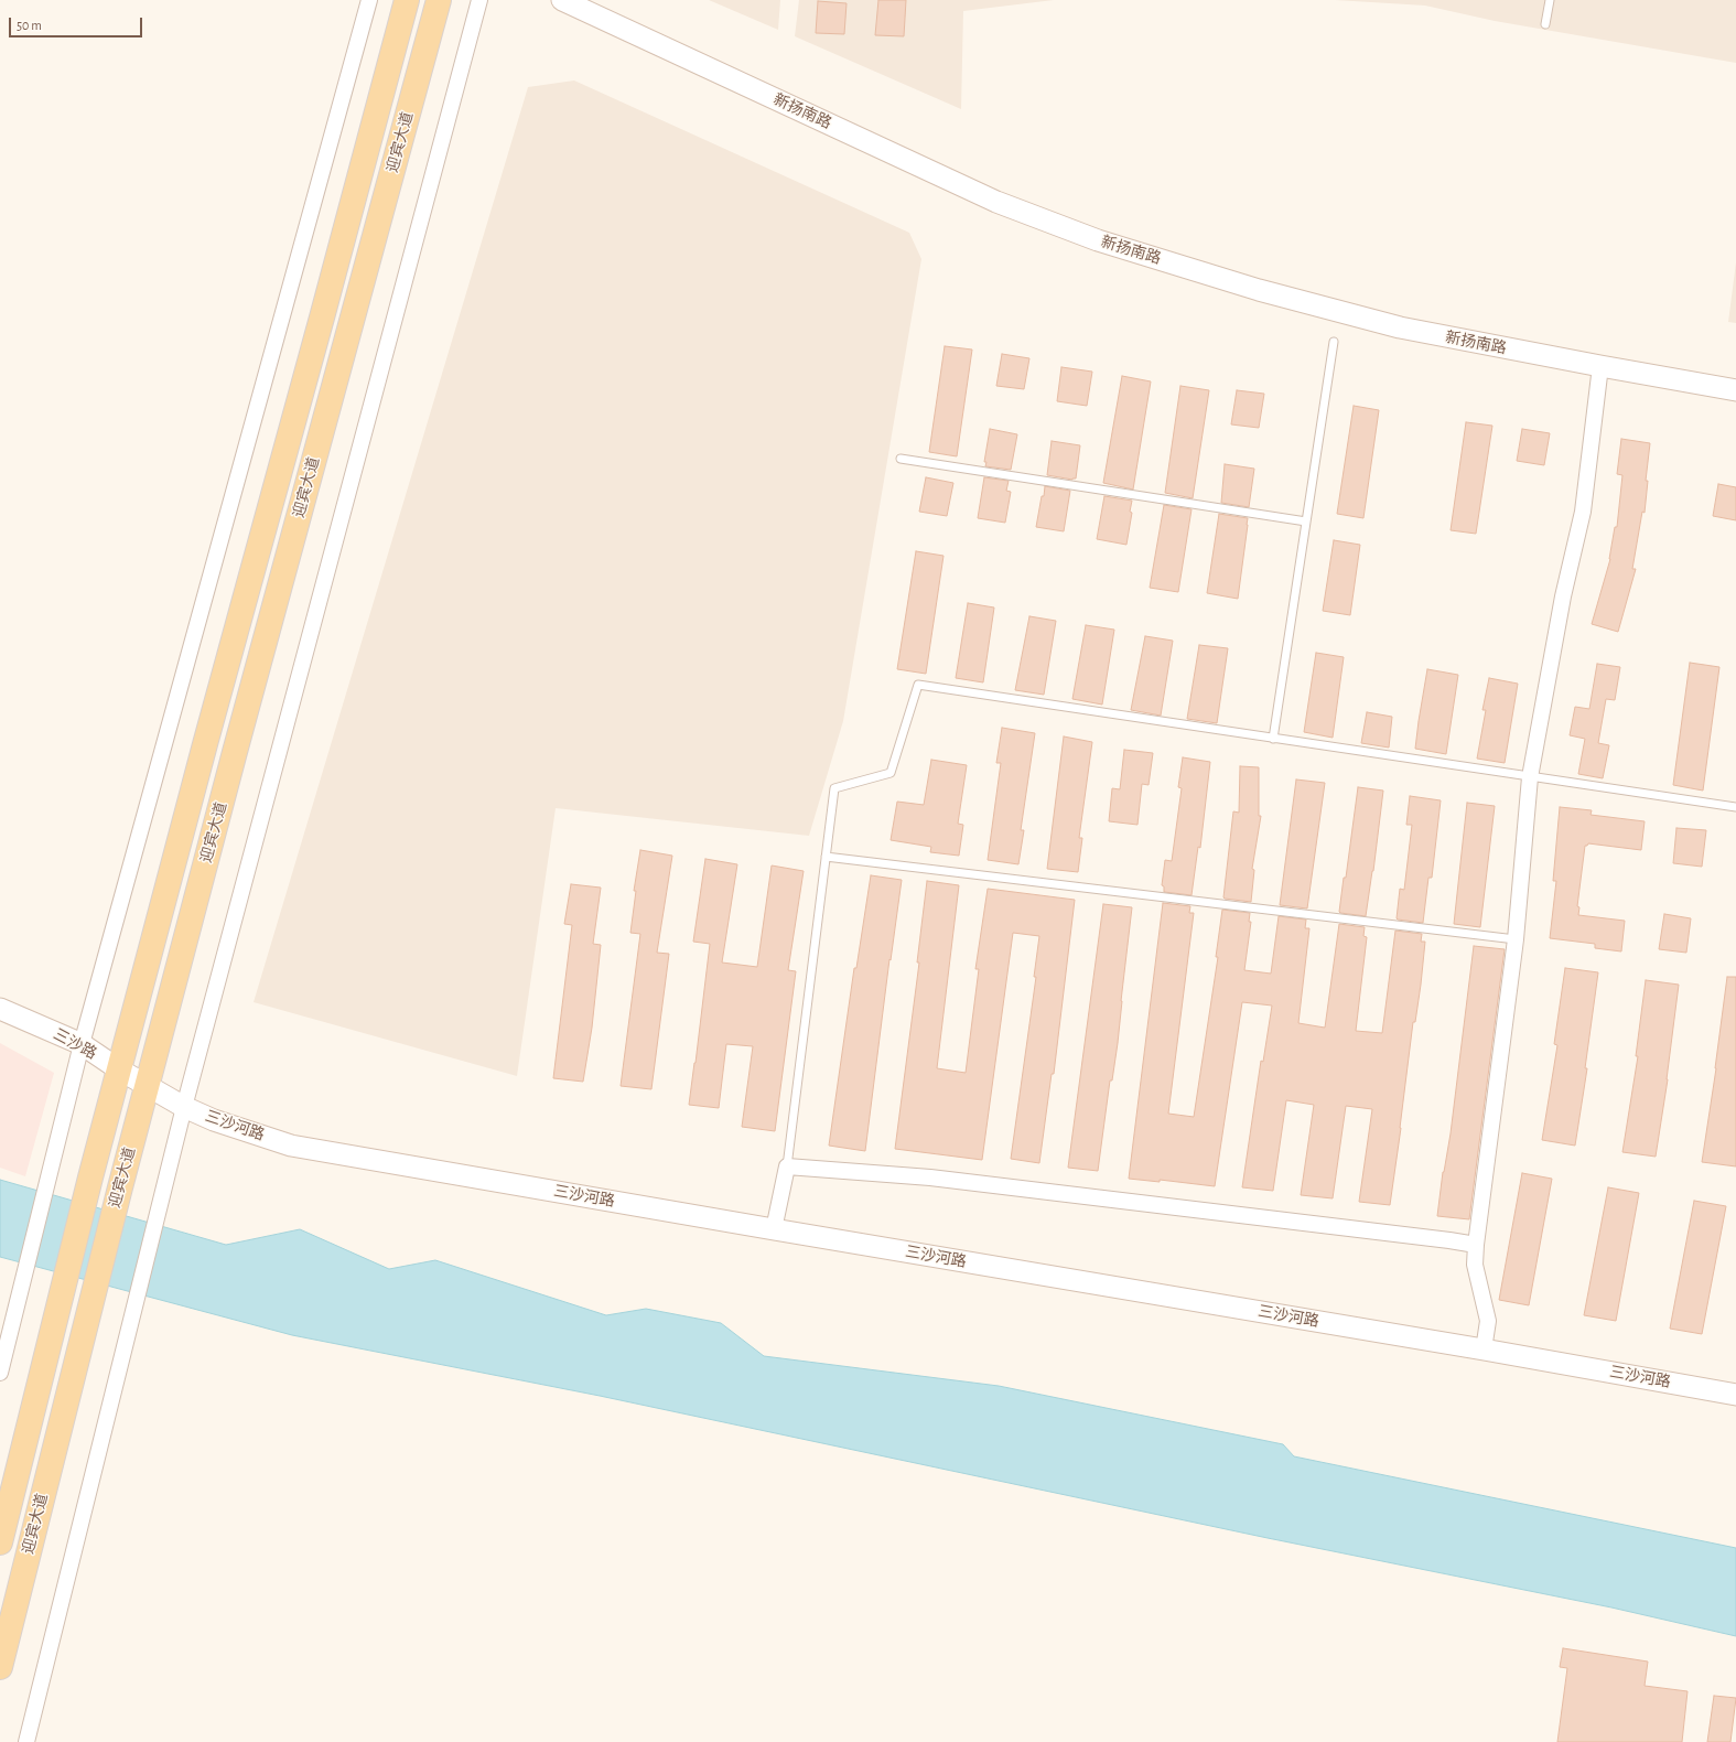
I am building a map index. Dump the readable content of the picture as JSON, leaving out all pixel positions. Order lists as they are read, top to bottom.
{
  "streets": {
    "main road": ["迎宾大道"],
    "street": ["新扬南路", "三沙路", "三沙河路"]
  },
  "crossings": [
    ["迎宾大道", "三沙路"],
    ["迎宾大道", "三沙河路"],
    ["三沙路", "三沙河路"]
  ],
  "scale_bar": "50 m"
}
